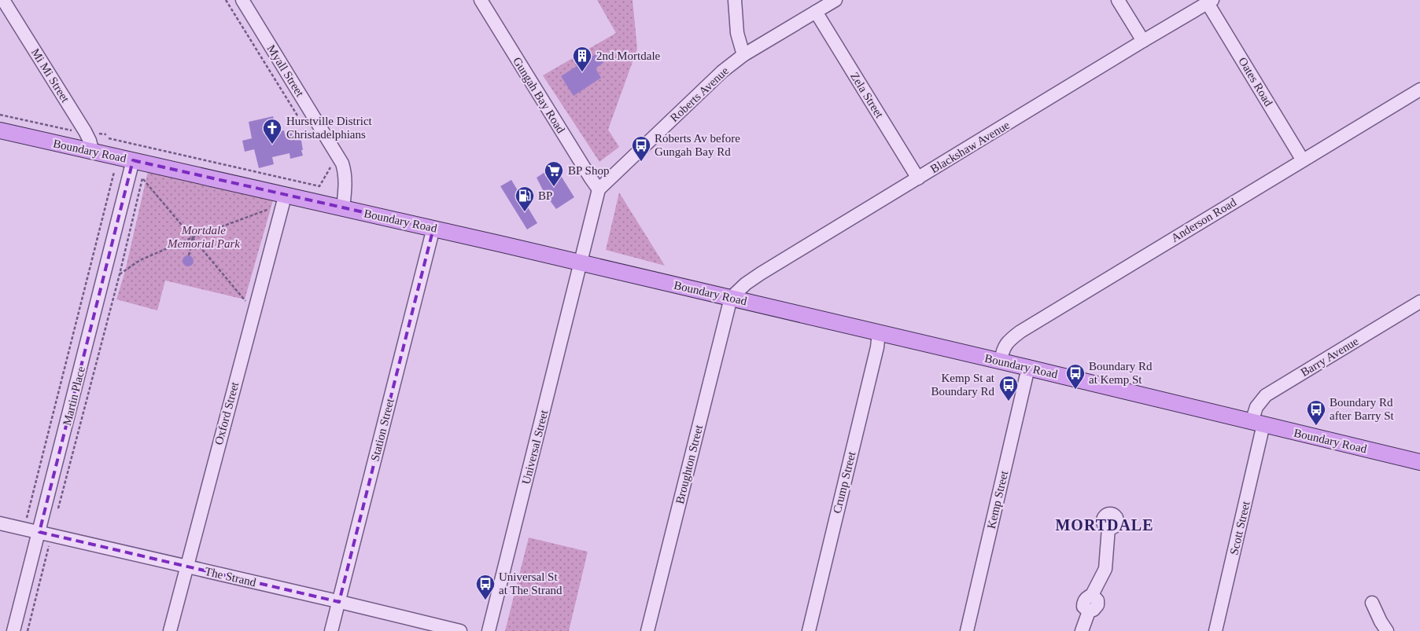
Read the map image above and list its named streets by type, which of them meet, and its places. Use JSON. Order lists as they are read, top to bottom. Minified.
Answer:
{"streets":{"main road":["Boundary Road"],"street":["Myall Street","Mi Mi Street","Oates Road","Roberts Avenue","Gungah Bay Road","Zela Street","Blackshaw Avenue","Anderson Road","Barry Avenue","Martin Place","Oxford Street","Station Street","Universal Street","Broughton Street","Crump Street","Kemp Street","Scott Street","The Strand"]},"crossings":[["Myall Street","Boundary Road"],["Mi Mi Street","Boundary Road"],["Oates Road","Blackshaw Avenue"],["Oates Road","Anderson Road"],["Roberts Avenue","Gungah Bay Road"],["Roberts Avenue","Zela Street"],["Zela Street","Blackshaw Avenue"],["Blackshaw Avenue","Boundary Road"],["Blackshaw Avenue","Broughton Street"],["Boundary Road","Anderson Road"],["Boundary Road","Barry Avenue"],["Boundary Road","Martin Place"],["Boundary Road","Oxford Street"],["Boundary Road","Station Street"],["Boundary Road","Universal Street"],["Boundary Road","Broughton Street"],["Boundary Road","Crump Street"],["Boundary Road","Kemp Street"],["Boundary Road","Scott Street"],["Barry Avenue","Scott Street"],["Martin Place","The Strand"],["Oxford Street","The Strand"],["Station Street","The Strand"]],"districts":["MORTDALE"],"parks":["Mortdale Memorial Park"],"places":{"building":["2nd Mortdale"],"church":["Hurstville District Christadelphians"],"bus stop":["Roberts Av before Gungah Bay Rd","Boundary Rd at Kemp St","Kemp St at Boundary Rd","Boundary Rd after Barry St","Universal St at The Strand"],"supermarket":["BP Shop"],"fuel station":["BP"]}}
